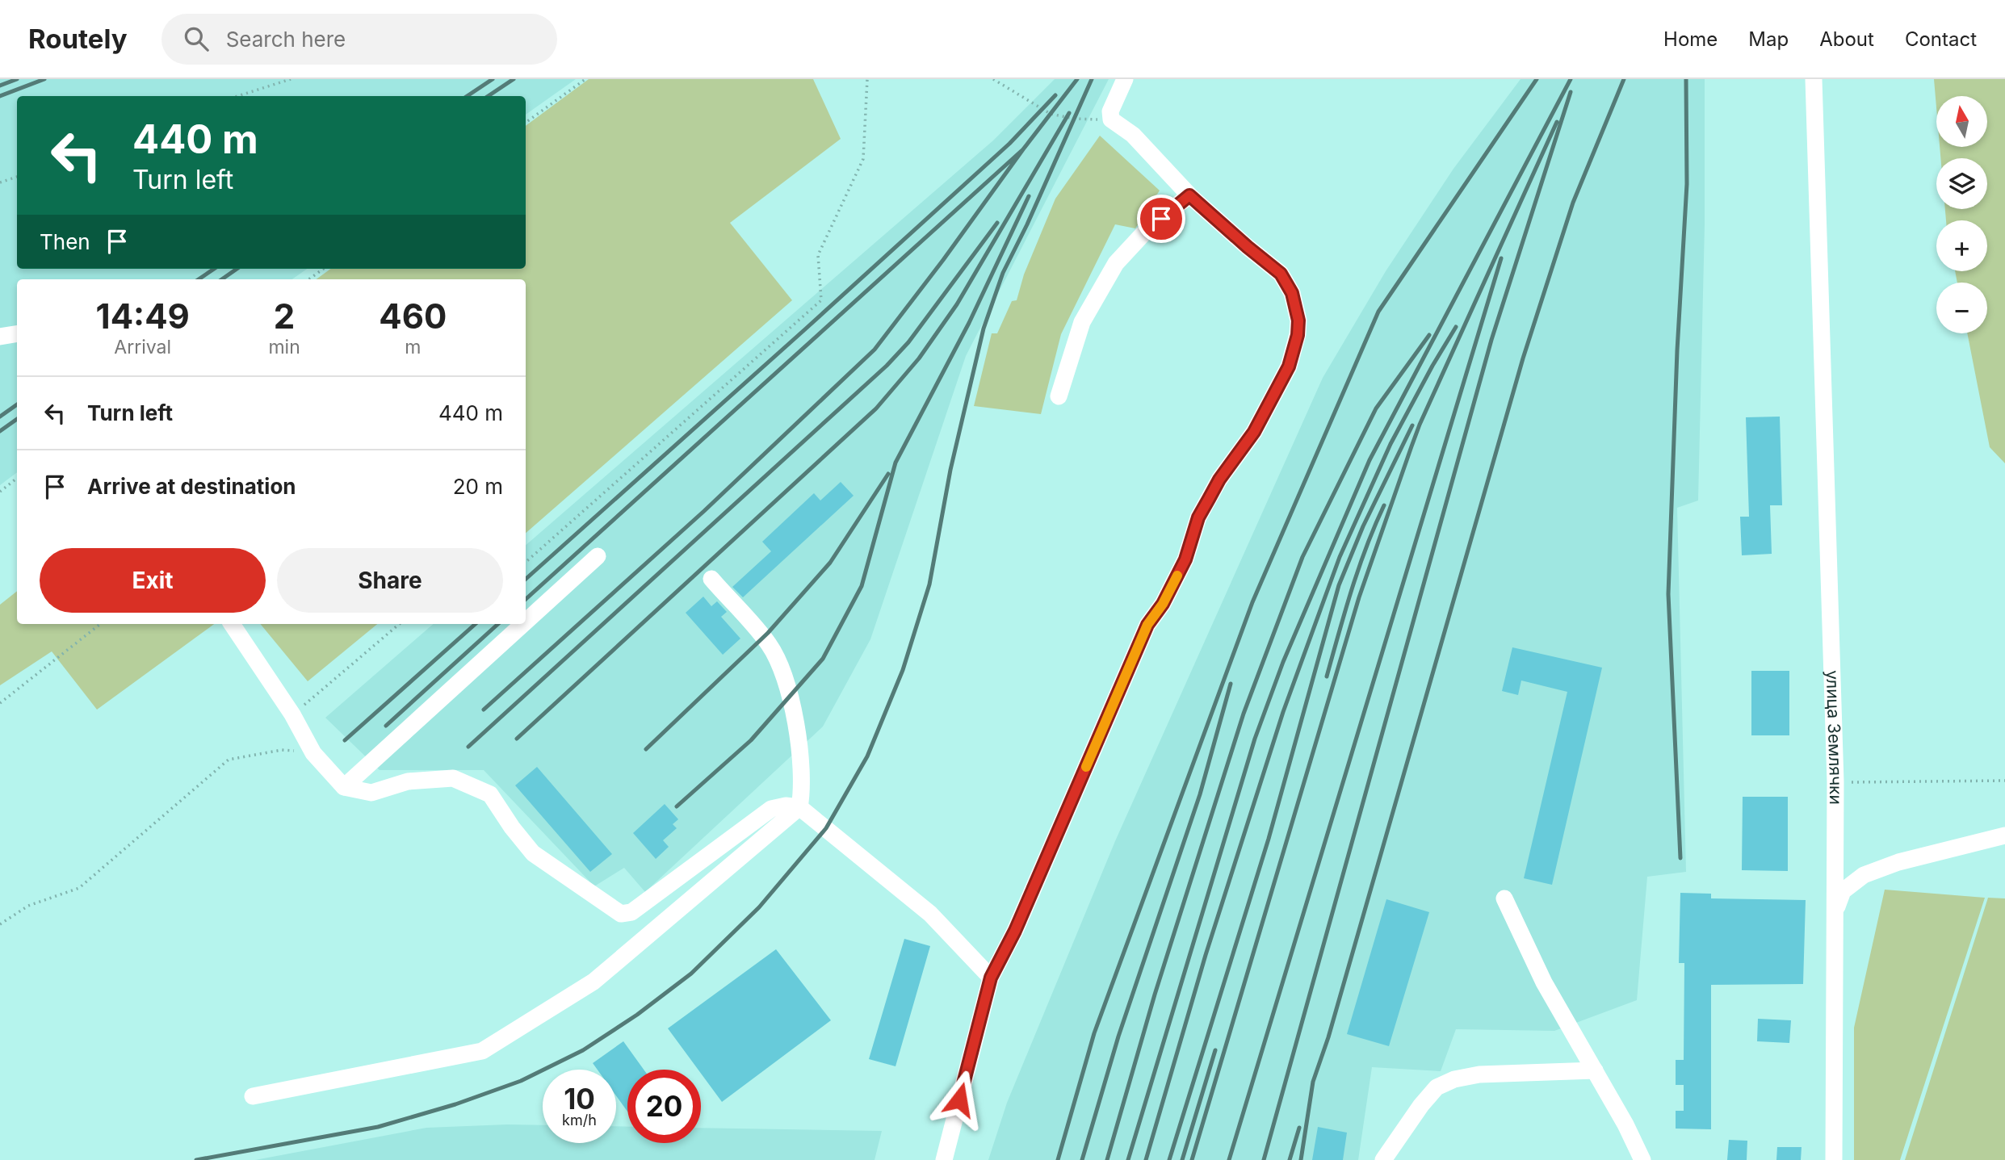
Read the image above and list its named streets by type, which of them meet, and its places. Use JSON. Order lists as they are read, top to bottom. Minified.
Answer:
{"streets":{"street":["улица Землячки"]},"north":"top","page":{"header":"Routely","search":"Search here","nav":["Home","Map","About","Contact"],"map_buttons":["+","−"],"turn":["440 m","Turn left"],"then":"Then","eta":["14:49","Arrival","2","min","460","m"],"list":[{"name":"Turn left","value":"440 m"},{"name":"Arrive at destination","value":"20 m"}],"buttons":["Exit","Share"],"speed":"10 km/h","limit":"20"}}
